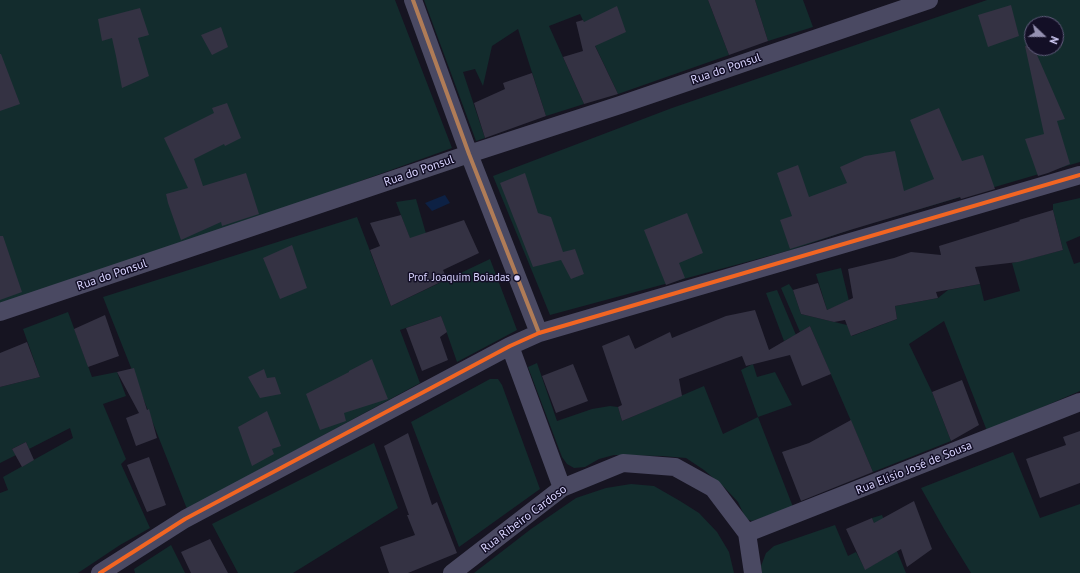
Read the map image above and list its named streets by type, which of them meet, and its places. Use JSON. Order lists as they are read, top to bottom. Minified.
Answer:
{"streets":{"street":["Rua do Ponsul","Rua Elísio José de Sousa","Rua Ribeiro Cardoso"]},"crossings":[["Rua Elísio José de Sousa","Rua Ribeiro Cardoso"]],"places":["Prof. Joaquim Boiadas"],"north":"right"}
